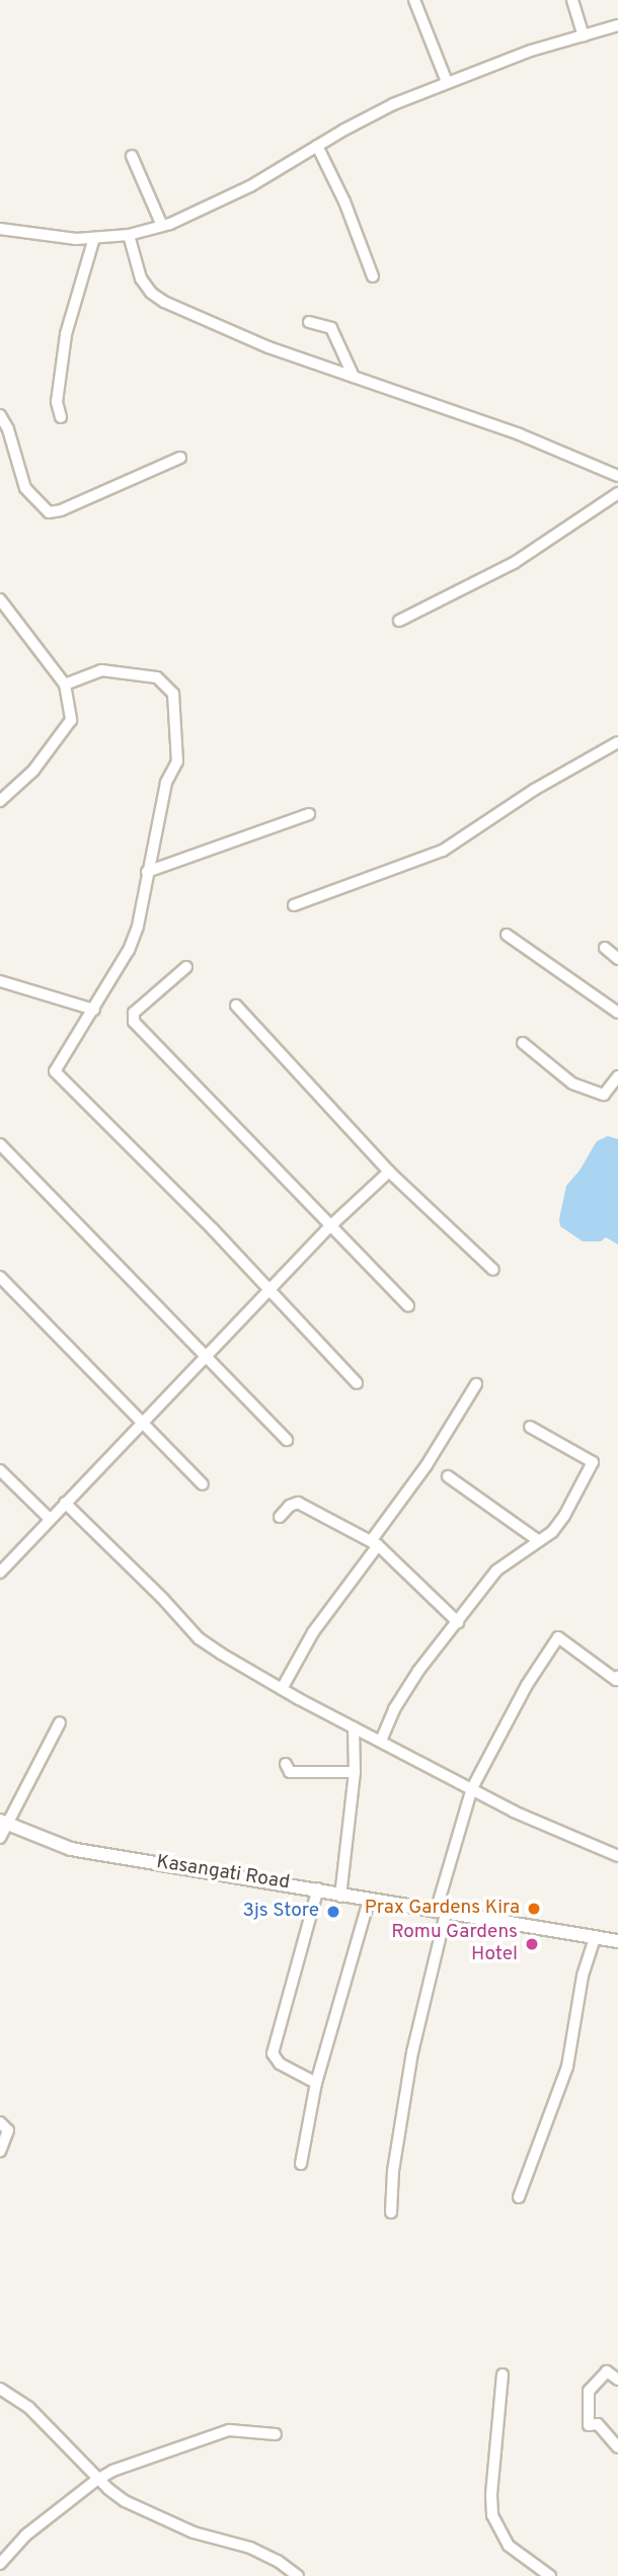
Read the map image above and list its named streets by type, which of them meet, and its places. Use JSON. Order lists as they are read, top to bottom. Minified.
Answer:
{"streets":{"street":["Kasangati Road"]},"places":["Prax Gardens Kira","3js Store","Romu Gardens Hotel"]}
